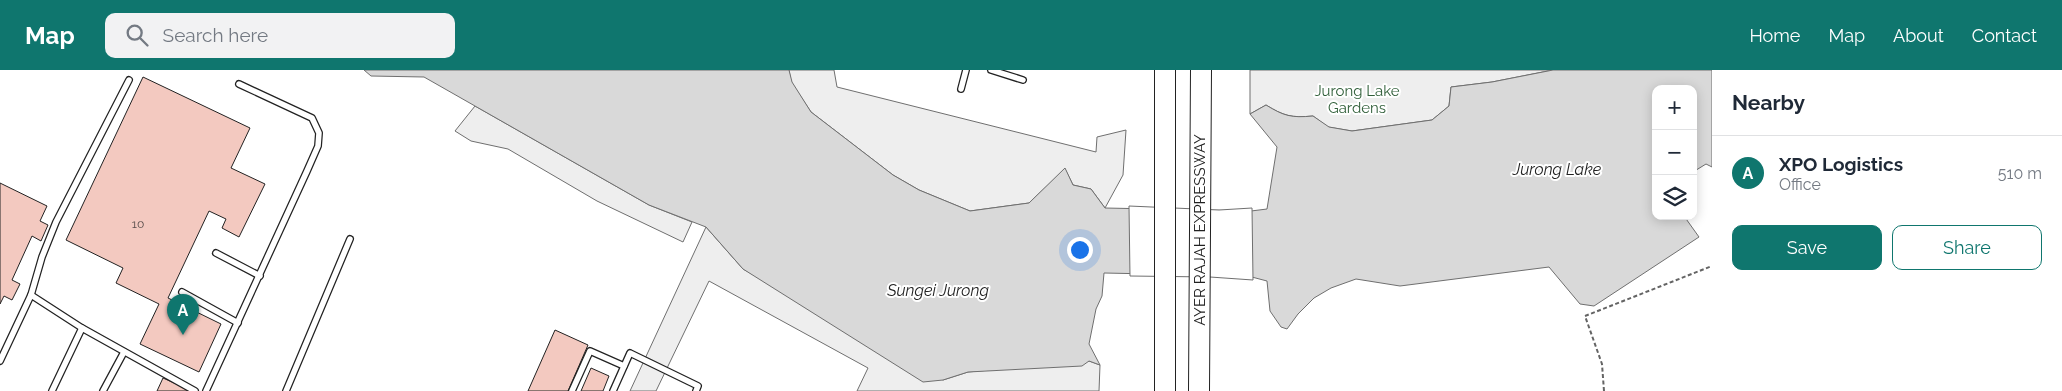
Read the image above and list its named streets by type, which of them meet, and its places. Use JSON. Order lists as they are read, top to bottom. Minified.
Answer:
{"streets":{"highway":["AYER RAJAH EXPRESSWAY"]},"water":["Jurong Lake","Sungei Jurong"],"parks":["Jurong Lake Gardens"],"house_numbers":["10"],"page":{"header":"Map","search":"Search here","nav":["Home","Map","About","Contact"],"heading":"Nearby","map_buttons":["+","−"],"list":[{"mark":"A","name":"XPO Logistics","note":"Office","value":"510 m"}],"buttons":["Save","Share"],"pins":"A"}}
